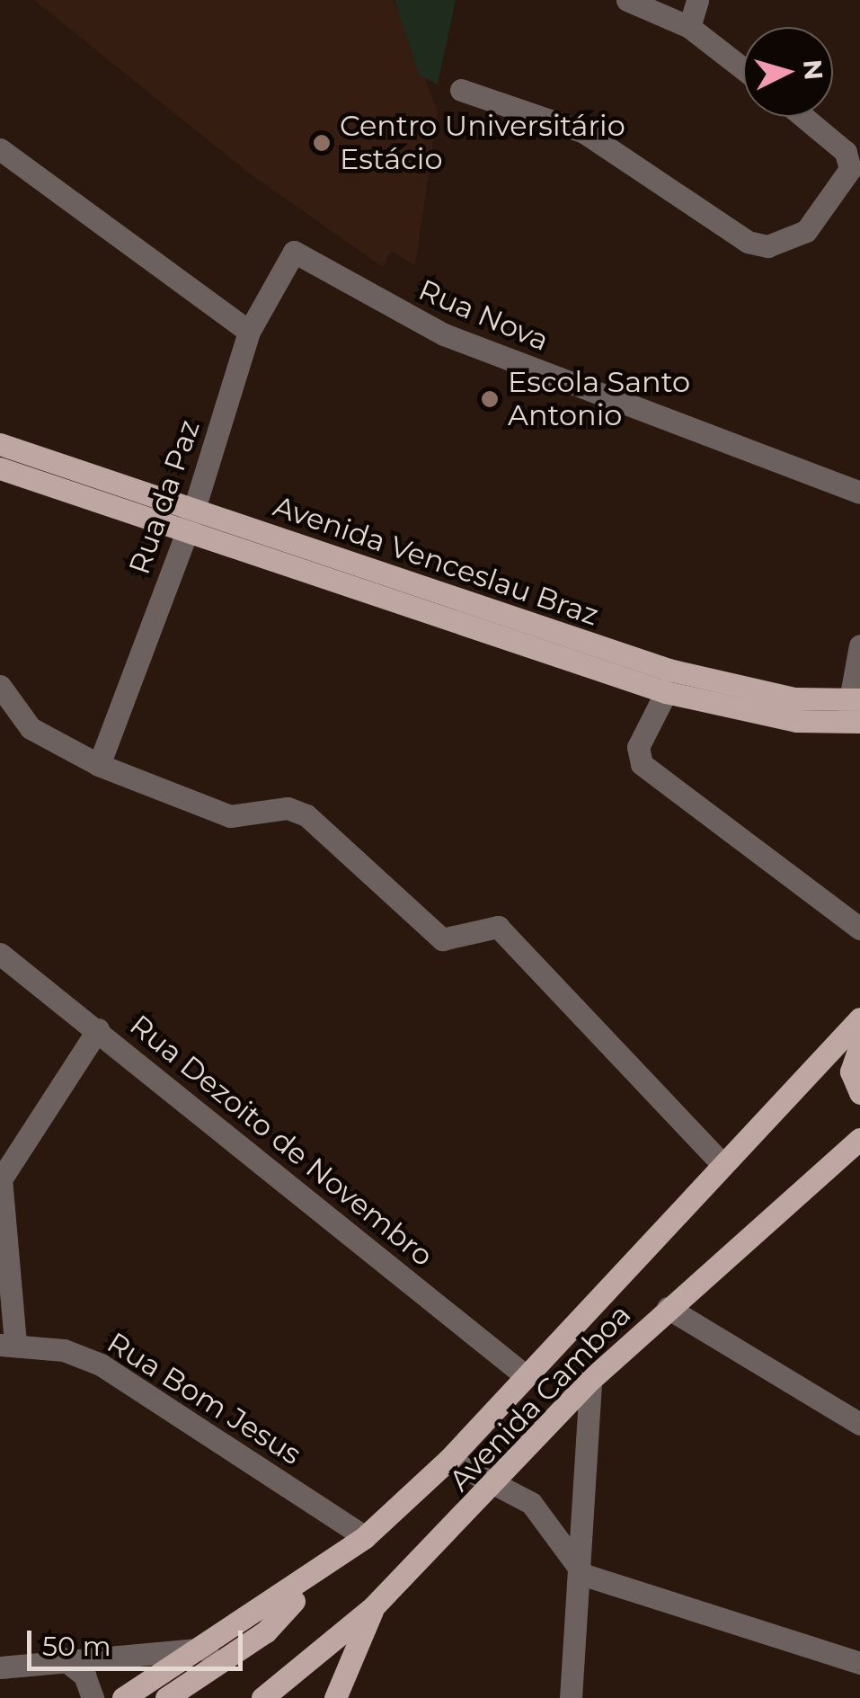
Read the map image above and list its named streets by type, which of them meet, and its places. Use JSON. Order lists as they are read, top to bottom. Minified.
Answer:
{"streets":{"main road":["Avenida Venceslau Braz","Avenida Camboa"],"street":["Rua Nova","Rua da Paz","Rua Dezoito de Novembro","Rua Bom Jesus"]},"crossings":[["Rua Nova","Rua da Paz"],["Rua da Paz","Avenida Venceslau Braz"],["Rua Dezoito de Novembro","Avenida Camboa"],["Avenida Camboa","Rua Bom Jesus"]],"places":["Centro Universitário Estácio","Escola Santo Antonio"],"scale_bar":"50 m","north":"right"}
